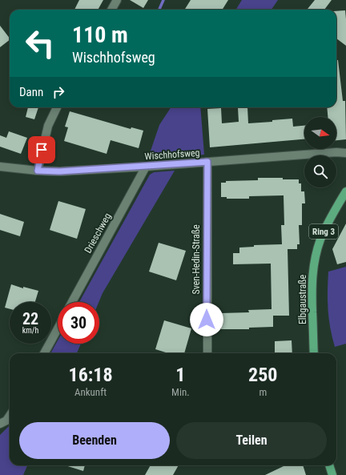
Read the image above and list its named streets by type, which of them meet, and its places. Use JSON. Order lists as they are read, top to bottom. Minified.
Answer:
{"streets":{"main road":["Ring 3","Elbgaustraße"],"street":["Wischhofsweg","Drieschweg","Sven-Hedin-Straße"]},"crossings":[["Wischhofsweg","Drieschweg"],["Wischhofsweg","Sven-Hedin-Straße"]],"north":"right","page":{"turn":["110 m","Wischhofsweg"],"then":"Dann","speed":"22 km/h","limit":"30","eta":["16:18","Ankunft","1","Min.","250","m"],"buttons":["Beenden","Teilen"]}}
